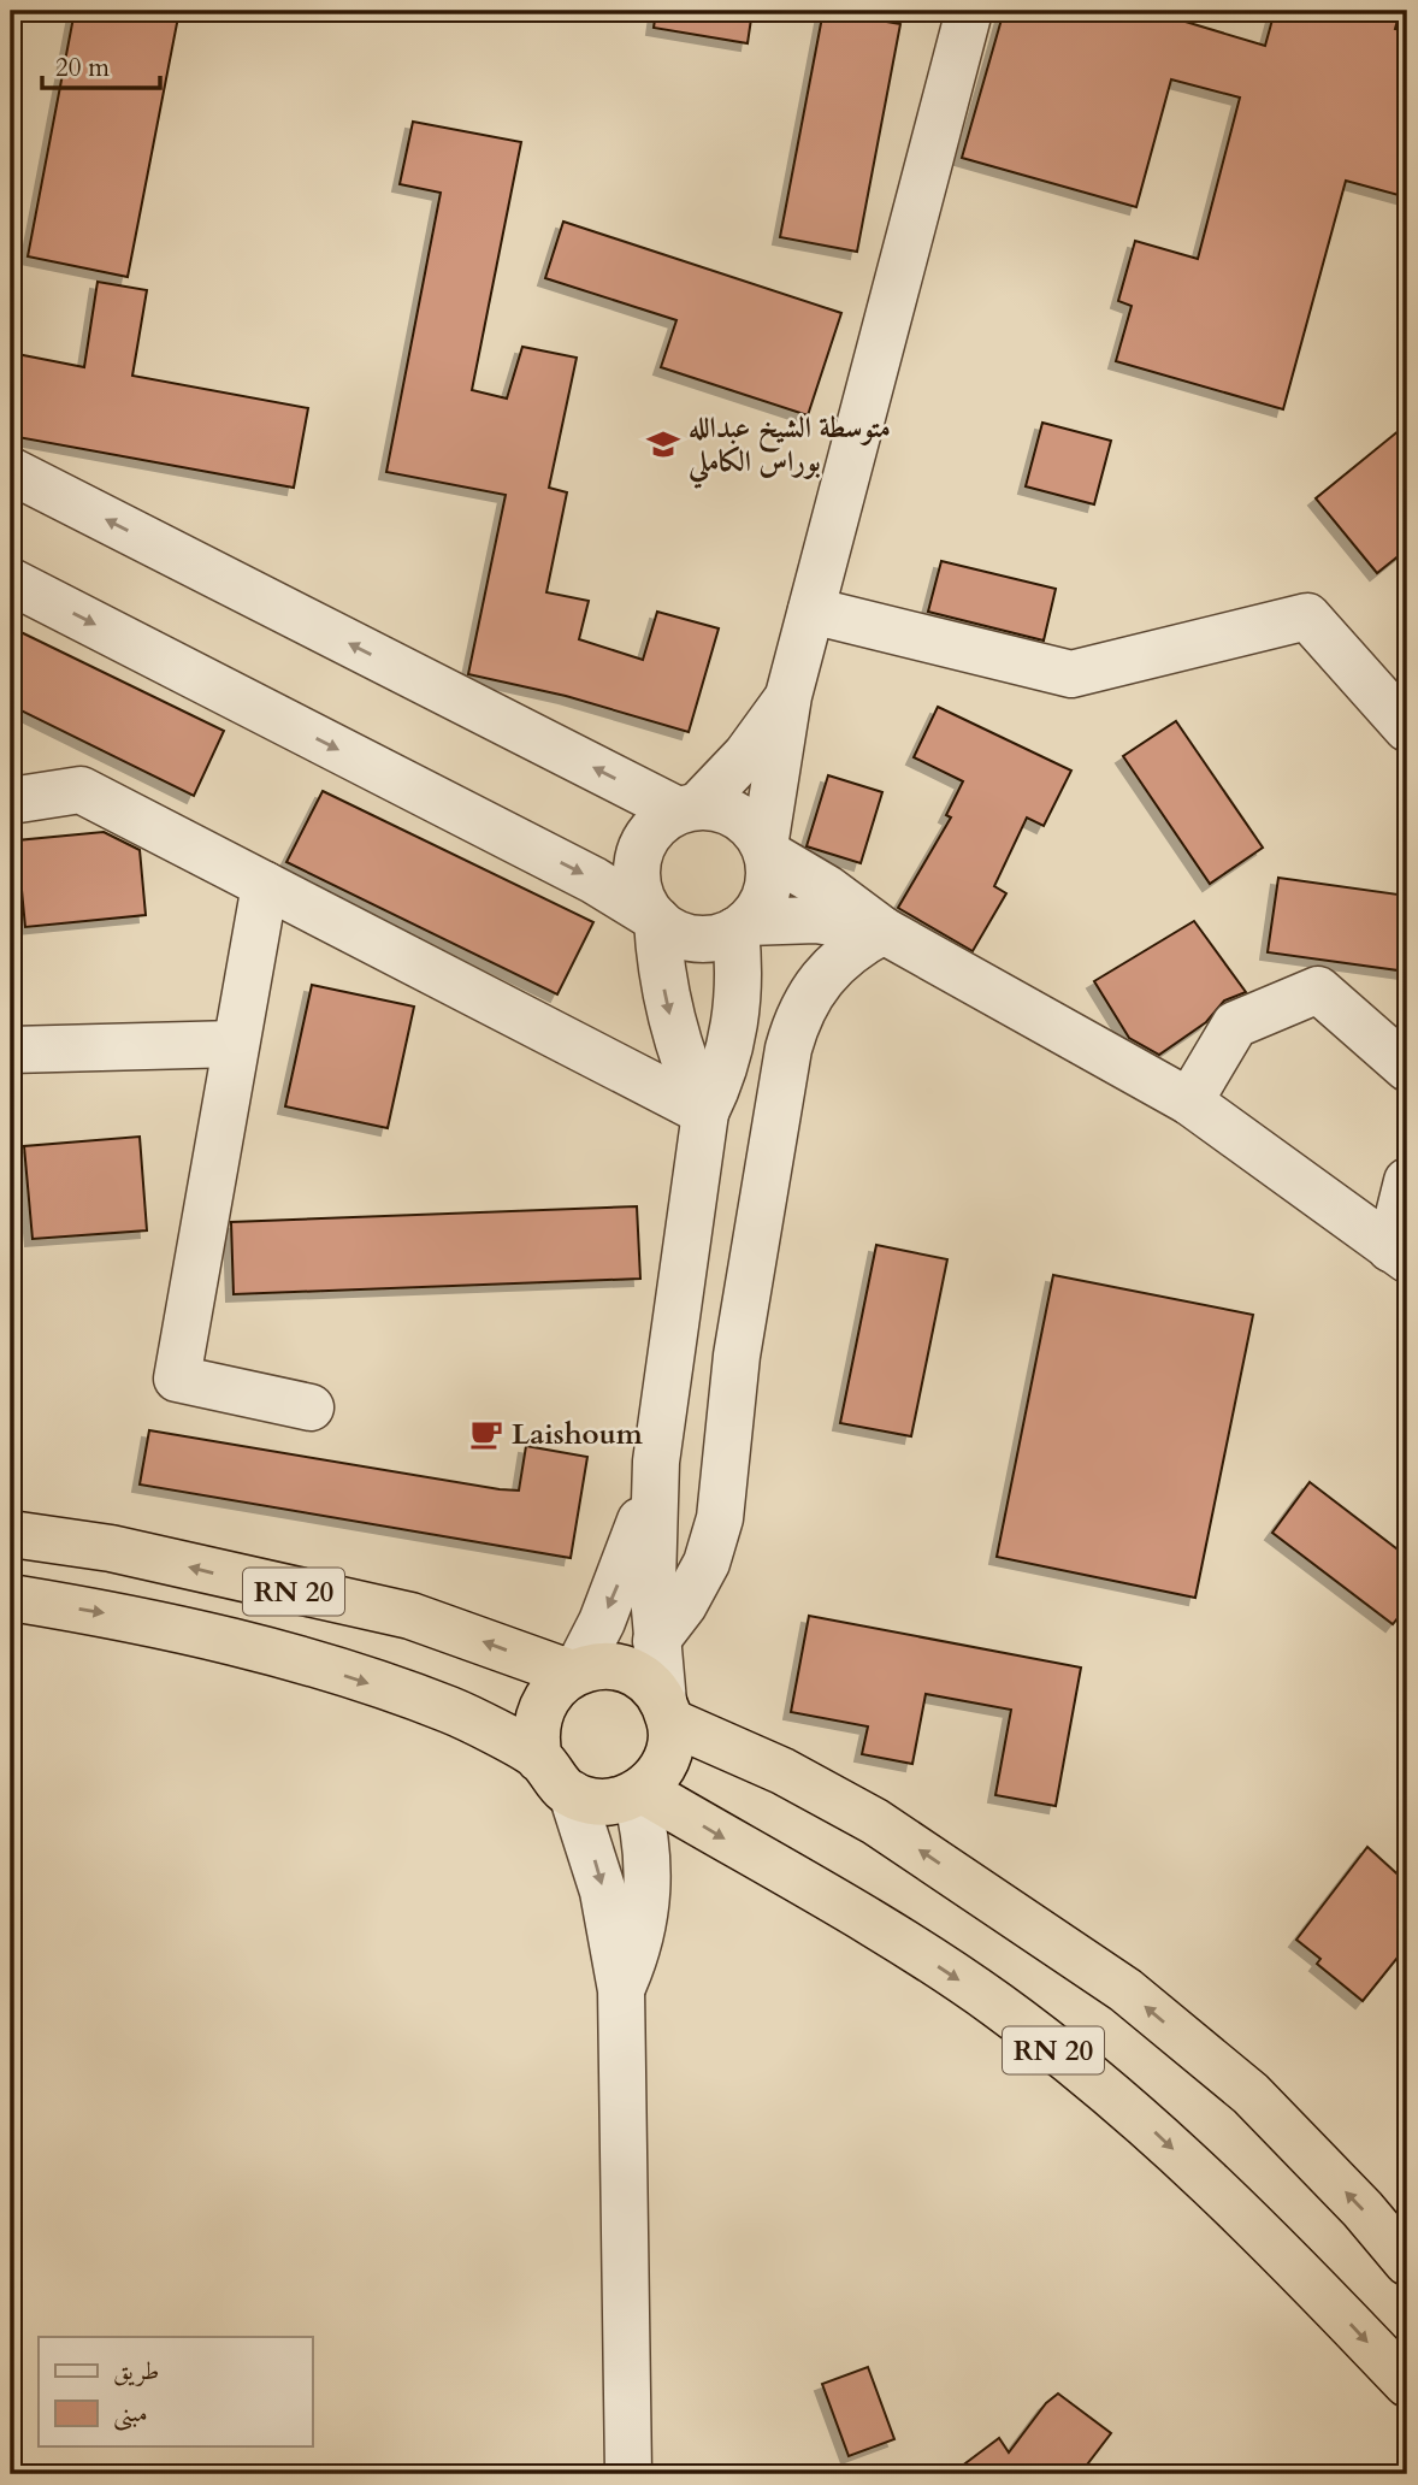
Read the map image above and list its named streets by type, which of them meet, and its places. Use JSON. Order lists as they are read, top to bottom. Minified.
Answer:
{"streets":{"highway":["RN 20"]},"places":{"school or university":["متوسطة الشيخ عبدالله بوراس الكاملي"],"cafe":["Laishoum"]},"legend":["طريق","مبنى"],"scale_bar":"20 m"}
